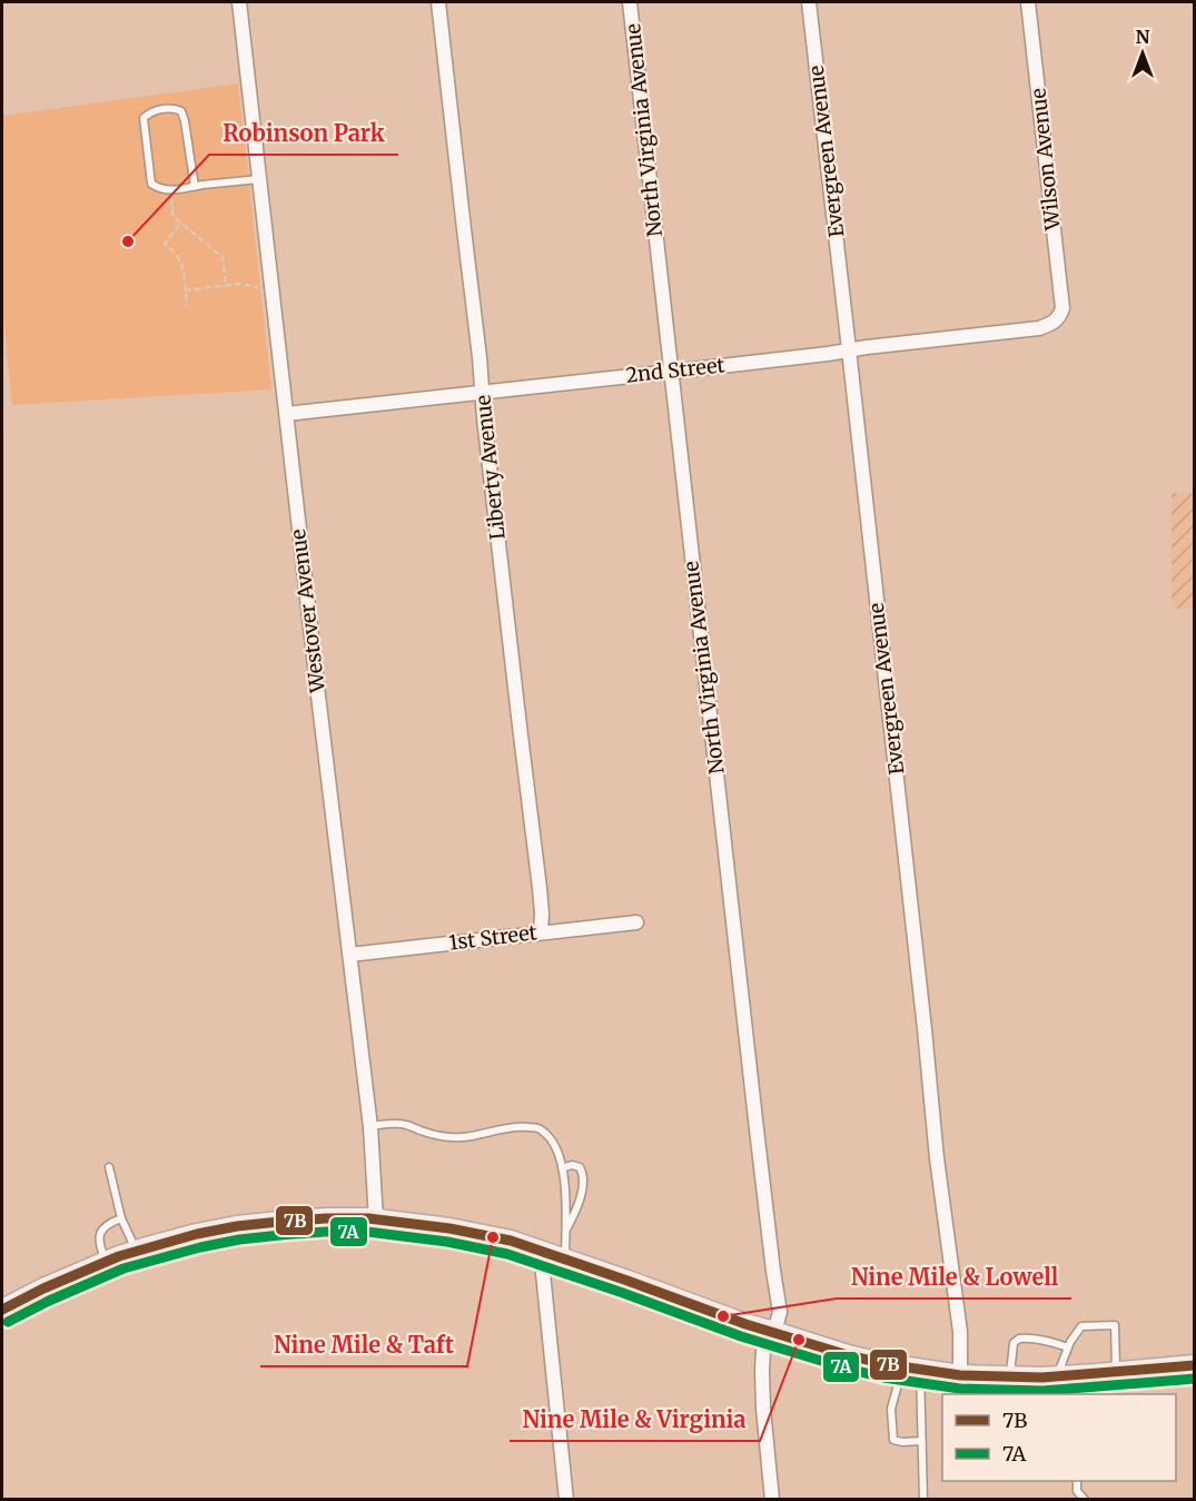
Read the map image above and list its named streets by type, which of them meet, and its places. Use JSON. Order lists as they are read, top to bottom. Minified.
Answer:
{"streets":{"street":["North Virginia Avenue","Evergreen Avenue","Wilson Avenue","2nd Street","Liberty Avenue","Westover Avenue","1st Street"]},"crossings":[["North Virginia Avenue","2nd Street"],["Evergreen Avenue","2nd Street"],["Wilson Avenue","2nd Street"],["2nd Street","Liberty Avenue"],["2nd Street","Westover Avenue"],["Liberty Avenue","1st Street"],["Westover Avenue","1st Street"]],"places":["Robinson Park","Nine Mile & Taft","Nine Mile & Lowell","Nine Mile & Virginia"],"lines":["transit line 7B","transit line 7A"],"legend":["7B","7A"],"north":"top"}
